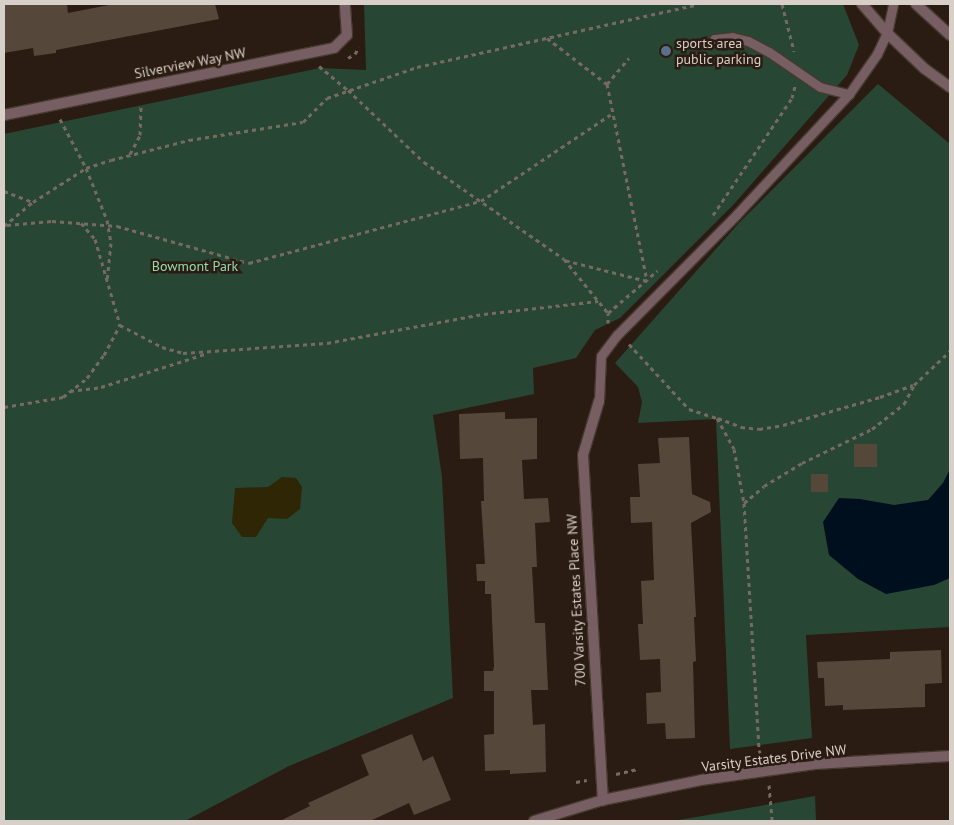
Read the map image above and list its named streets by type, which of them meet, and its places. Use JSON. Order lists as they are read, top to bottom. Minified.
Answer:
{"streets":{"street":["Silverview Way NW","700 Varsity Estates Place NW","Varsity Estates Drive NW"]},"crossings":[["700 Varsity Estates Place NW","Varsity Estates Drive NW"]],"parks":["Bowmont Park"],"places":["sports area public parking"]}
